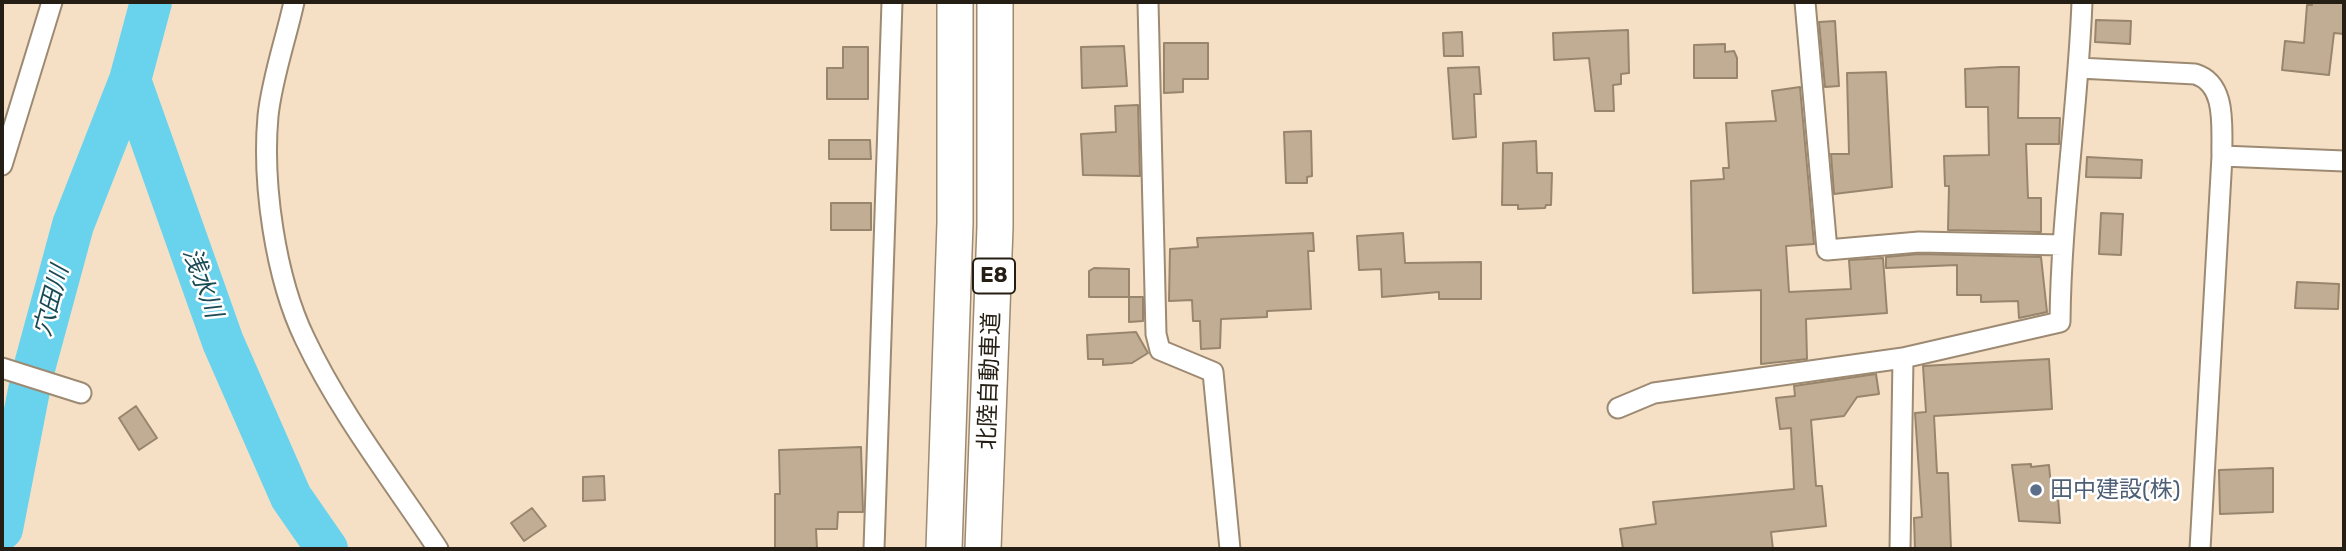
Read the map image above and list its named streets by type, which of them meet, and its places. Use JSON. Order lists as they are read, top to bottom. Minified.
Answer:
{"streets":{"highway":["E8","北陸自動車道"]},"water":["浅水川","穴田川"],"places":["田中建設(株)"]}
